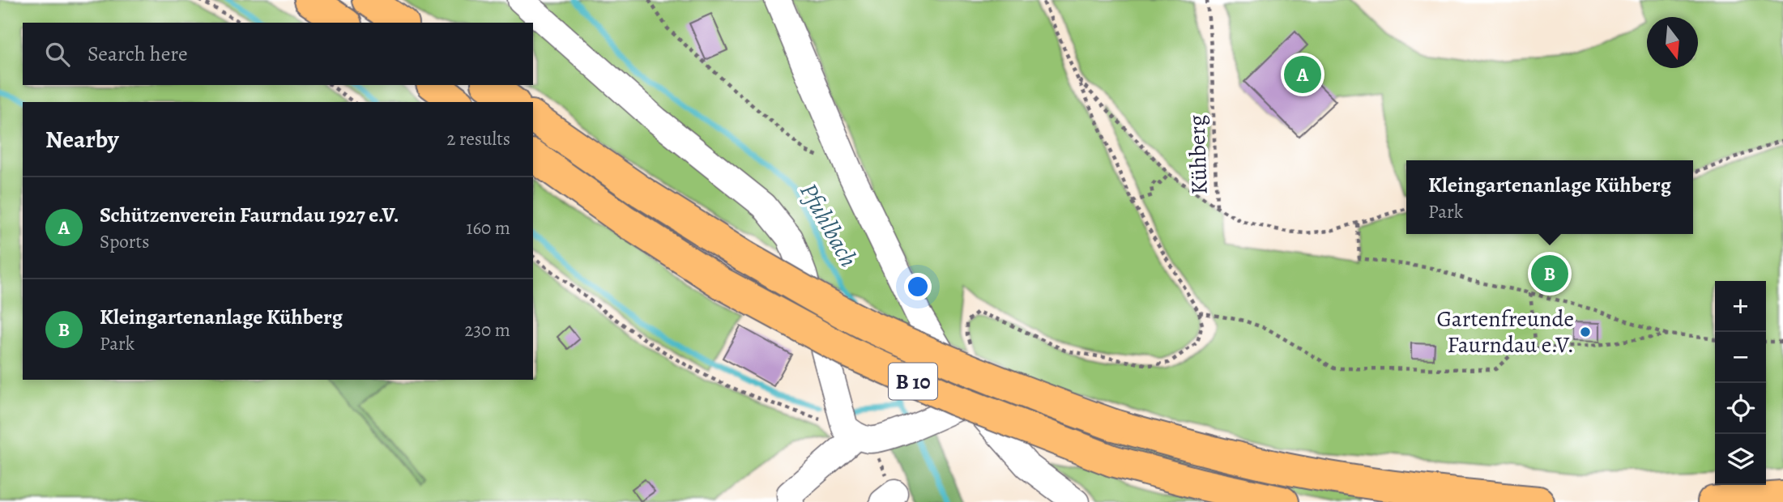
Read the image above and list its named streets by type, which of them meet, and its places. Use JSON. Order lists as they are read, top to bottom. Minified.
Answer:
{"streets":{"highway":["B 10"],"path":["Kühberg"]},"water":["Pfuhlbach"],"places":["Gartenfreunde Faurndau e.V."],"north":"bottom","page":{"search":"Search here","pins":["A","B"],"heading":["Nearby","2 results"],"popup":["Kleingartenanlage Kühberg","Park"],"list":[{"mark":"A","name":"Schützenverein Faurndau 1927 e.V.","note":"Sports","value":"160 m"},{"mark":"B","name":"Kleingartenanlage Kühberg","note":"Park","value":"230 m"}],"map_buttons":["+","−"]}}
